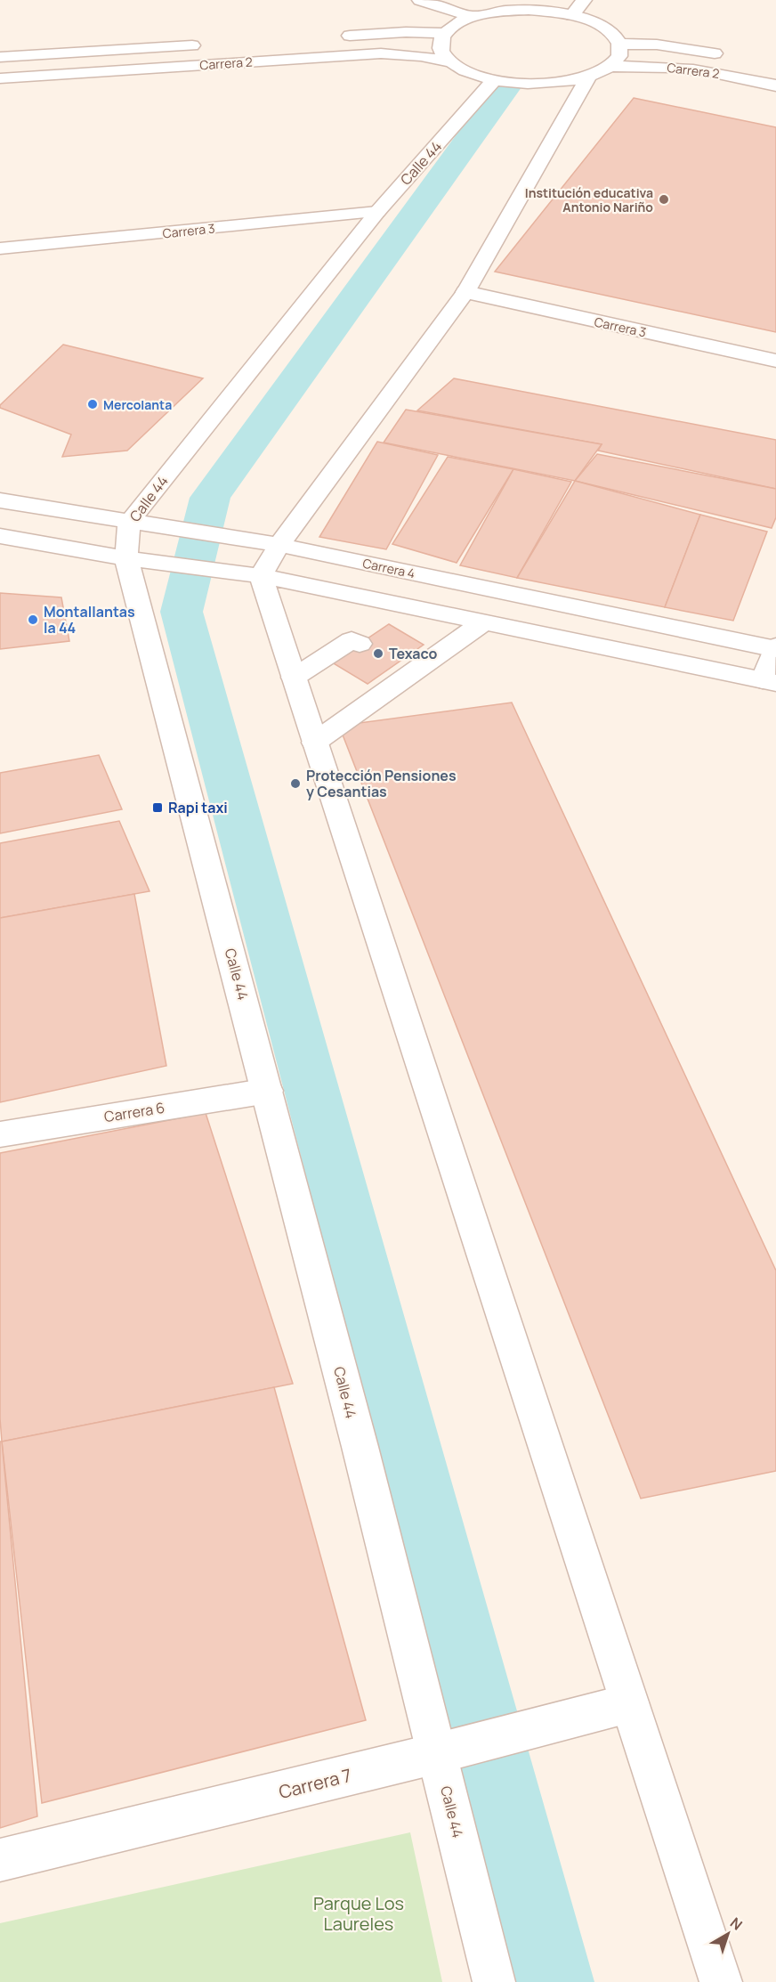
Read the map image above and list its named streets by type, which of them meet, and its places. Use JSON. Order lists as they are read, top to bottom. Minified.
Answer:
{"streets":{"street":["Carrera 2","Calle 44","Carrera 3","Carrera 4","Carrera 6","Carrera 7"]},"crossings":[["Carrera 2","Calle 44"],["Calle 44","Carrera 3"],["Calle 44","Carrera 4"],["Calle 44","Carrera 6"],["Calle 44","Carrera 7"]],"parks":["Parque Los Laureles"],"places":{"other":["Institución educativa Antonio Nariño","Mercolanta","Montallantas la 44","Texaco","Protección Pensiones y Cesantias"],"transit":["Rapi taxi"]},"north":"top right"}
